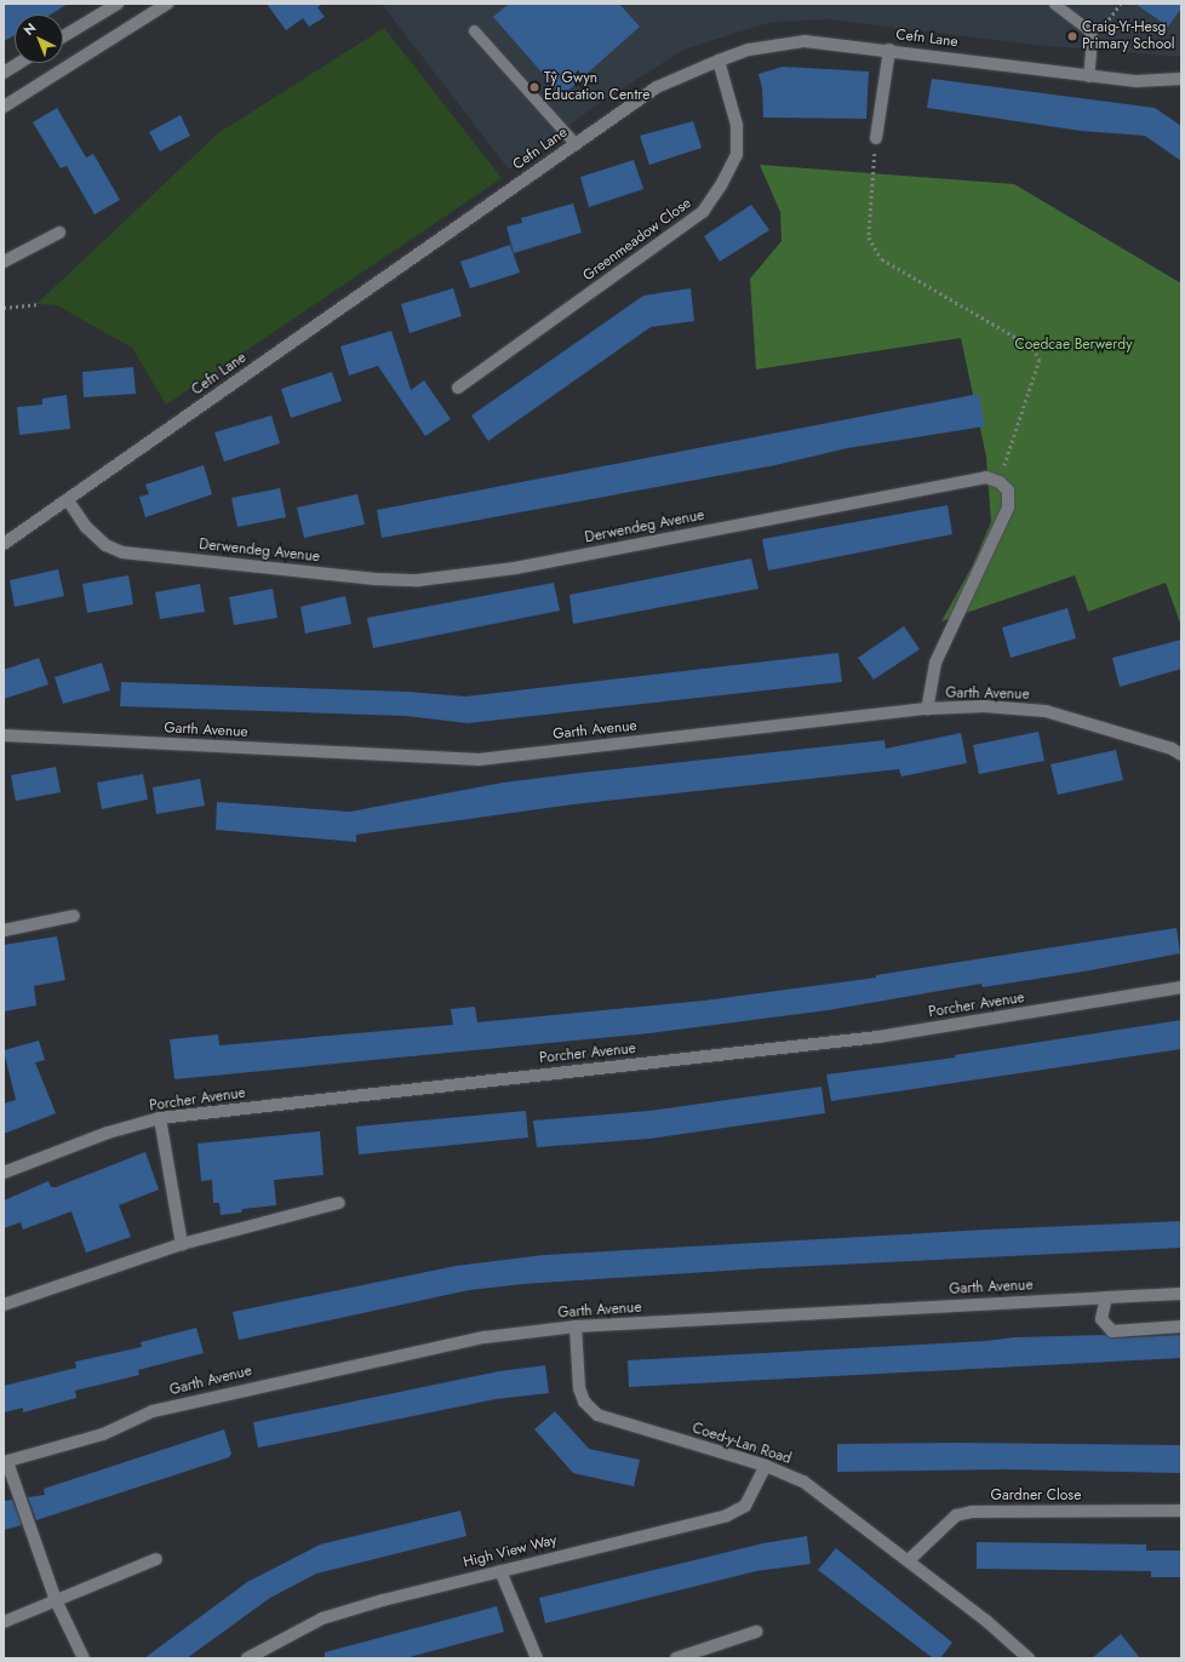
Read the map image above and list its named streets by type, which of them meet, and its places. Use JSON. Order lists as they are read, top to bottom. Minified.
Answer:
{"streets":{"street":["Cefn Lane","Greenmeadow Close","Derwendeg Avenue","Garth Avenue","Porcher Avenue","Coed-y-Lan Road","Gardner Close","High View Way"]},"crossings":[["Cefn Lane","Greenmeadow Close"],["Cefn Lane","Derwendeg Avenue"],["Garth Avenue","Coed-y-Lan Road"],["Coed-y-Lan Road","Gardner Close"],["Coed-y-Lan Road","High View Way"]],"parks":["Coedcae Berwerdy"],"places":["Craig-Yr-Hesg Primary School","Tŷ Gwyn Education Centre"],"north":"top left"}
